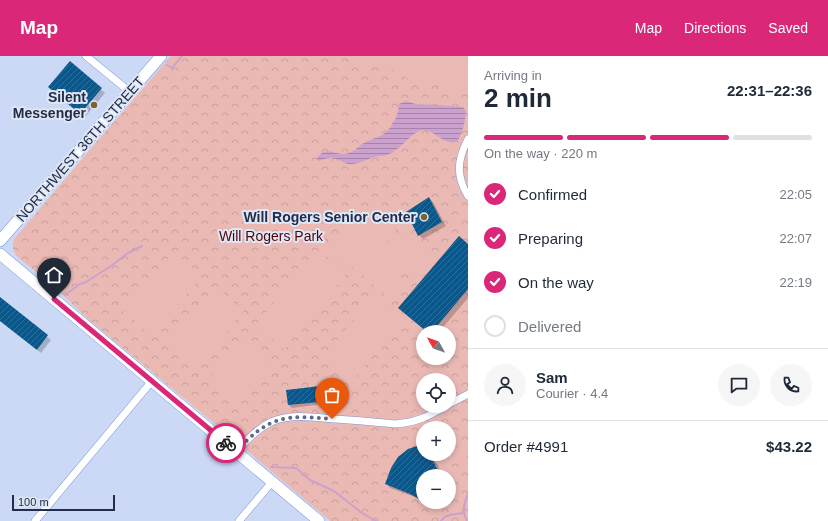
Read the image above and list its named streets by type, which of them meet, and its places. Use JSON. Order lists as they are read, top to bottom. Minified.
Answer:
{"streets":{"main road":["NORTHWEST 36TH STREET"]},"parks":["Will Rogers Park"],"places":["Silent Messenger","Will Rogers Senior Center"],"scale_bar":"100 m","north":"top left","page":{"header":"Map","nav":["Map","Directions","Saved"],"heading":["2 min","Arriving in","22:31–22:36"],"panel":["Sam","Courier · 4.4","Order #4991","$43.22"],"bar":"On the way · 220 m","list":[["Confirmed","22:05"],["Preparing","22:07"],["On the way","22:19"],"Delivered"],"map_buttons":["+","−"],"scale":"100 m"}}
